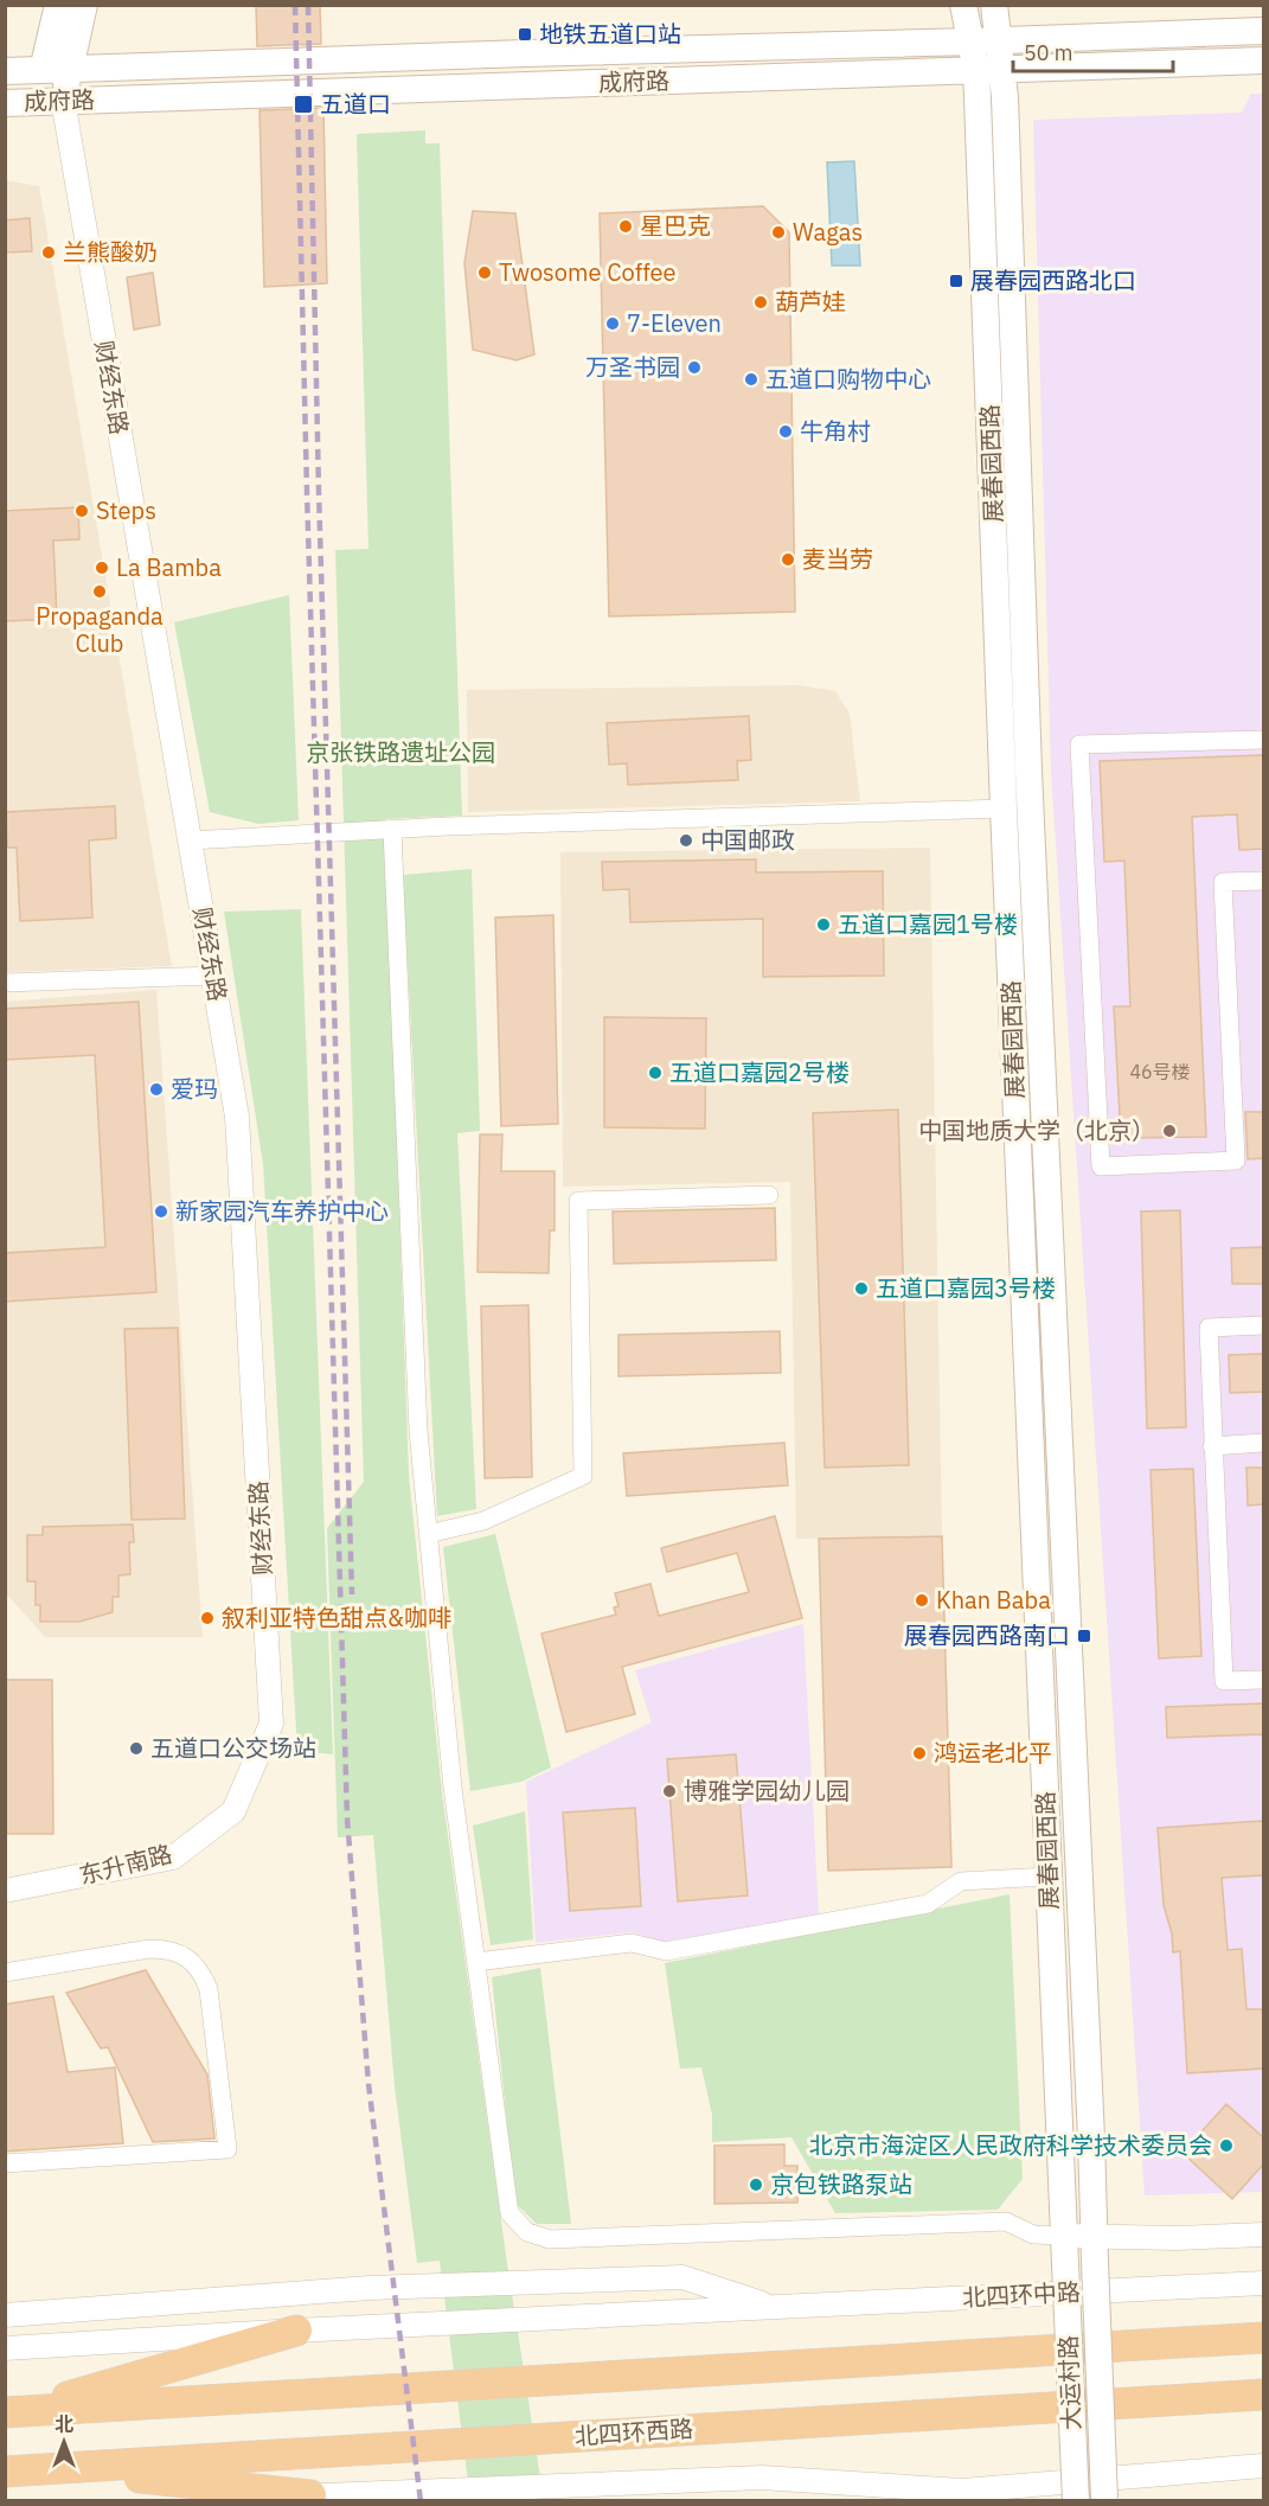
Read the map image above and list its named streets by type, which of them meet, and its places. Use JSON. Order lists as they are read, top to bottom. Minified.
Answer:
{"streets":{"highway":["北四环西路"],"main road":["成府路","展春园西路","大运村路"],"street":["财经东路","东升南路","北四环中路"]},"crossings":[["成府路","财经东路"],["成府路","展春园西路"],["财经东路","东升南路"],["展春园西路","大运村路"]],"parks":["京张铁路遗址公园"],"places":{"transit":["地铁五道口站","五道口","展春园西路北口","展春园西路南口"],"other":["星巴克","Wagas","兰熊酸奶","Twosome Coffee","葫芦娃","7-Eleven","万圣书园","五道口购物中心","牛角村","Steps","麦当劳","La Bamba","Propaganda Club","中国邮政","五道口嘉园1号楼","五道口嘉园2号楼","爱玛","中国地质大学（北京）","新家园汽车养护中心","五道口嘉园3号楼","Khan Baba","叙利亚特色甜点&咖啡","五道口公交场站","鸿运老北平","博雅学园幼儿园","北京市海淀区人民政府科学技术委员会","京包铁路泵站"]},"house_numbers":["46号楼"],"scale_bar":"50 m","north":"top"}
